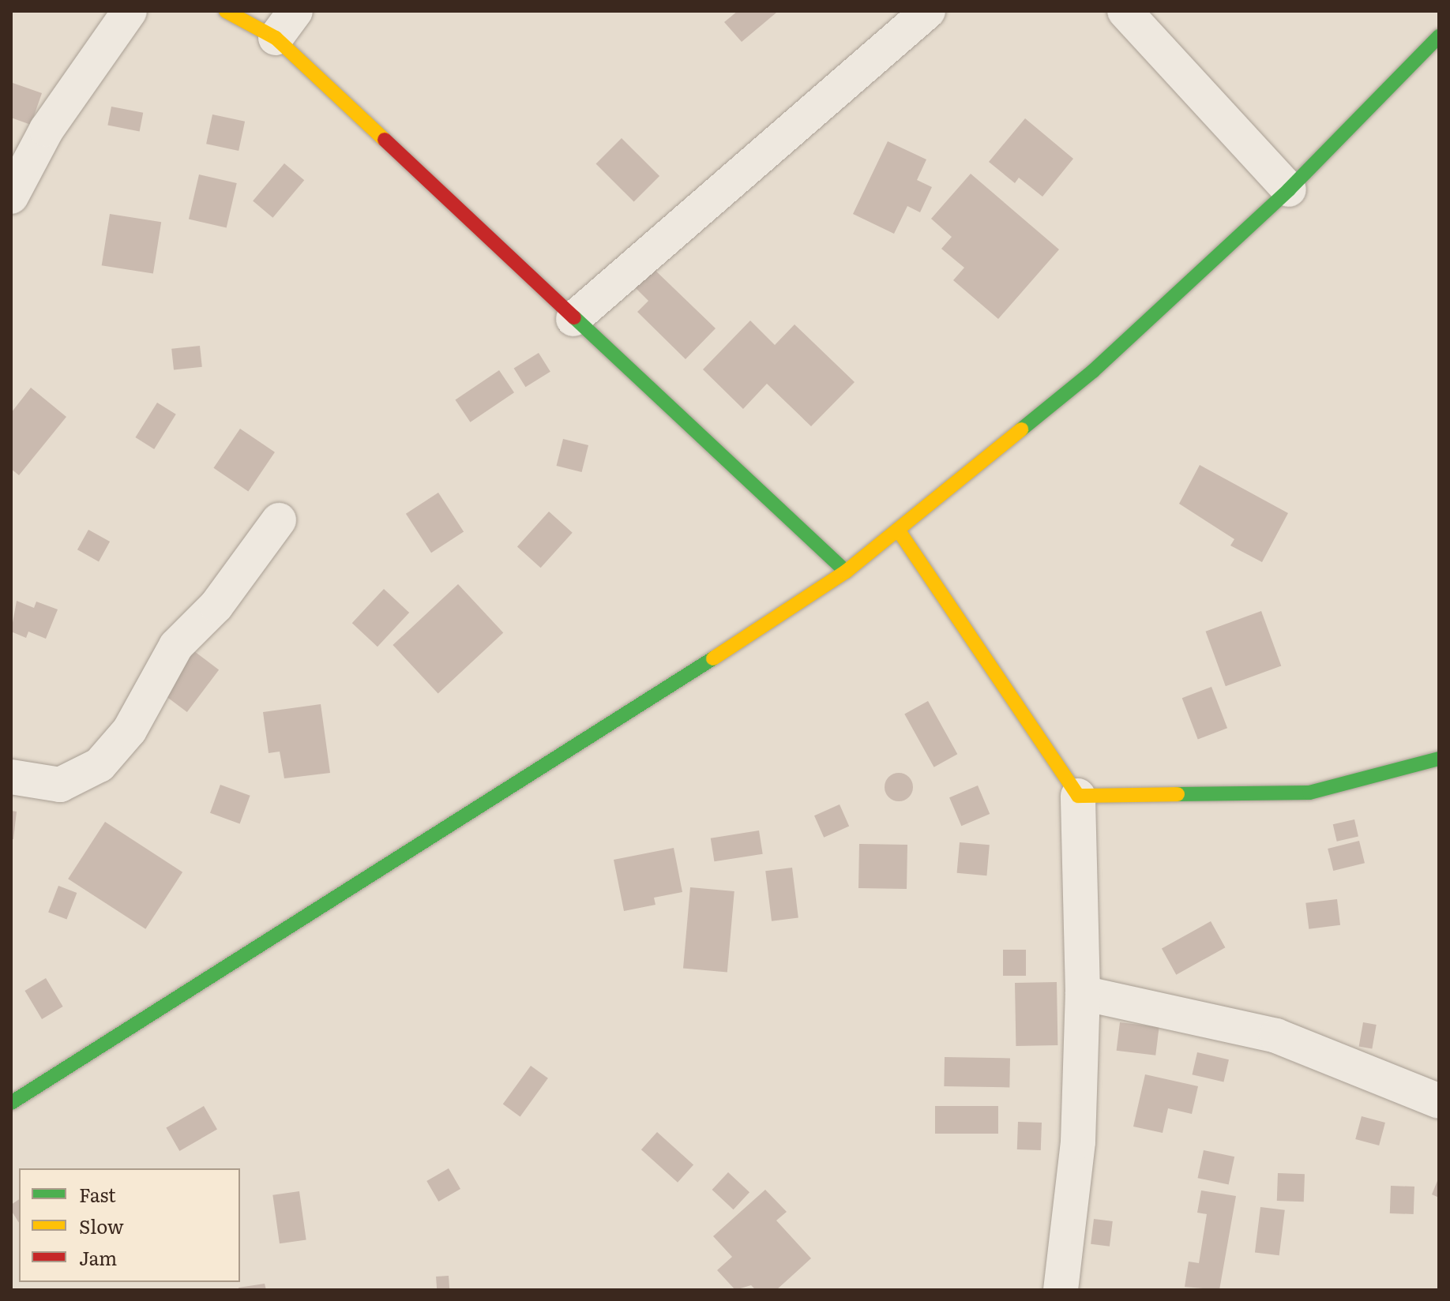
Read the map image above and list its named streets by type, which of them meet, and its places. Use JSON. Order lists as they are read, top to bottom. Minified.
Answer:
{"legend":["Fast","Slow","Jam"]}
